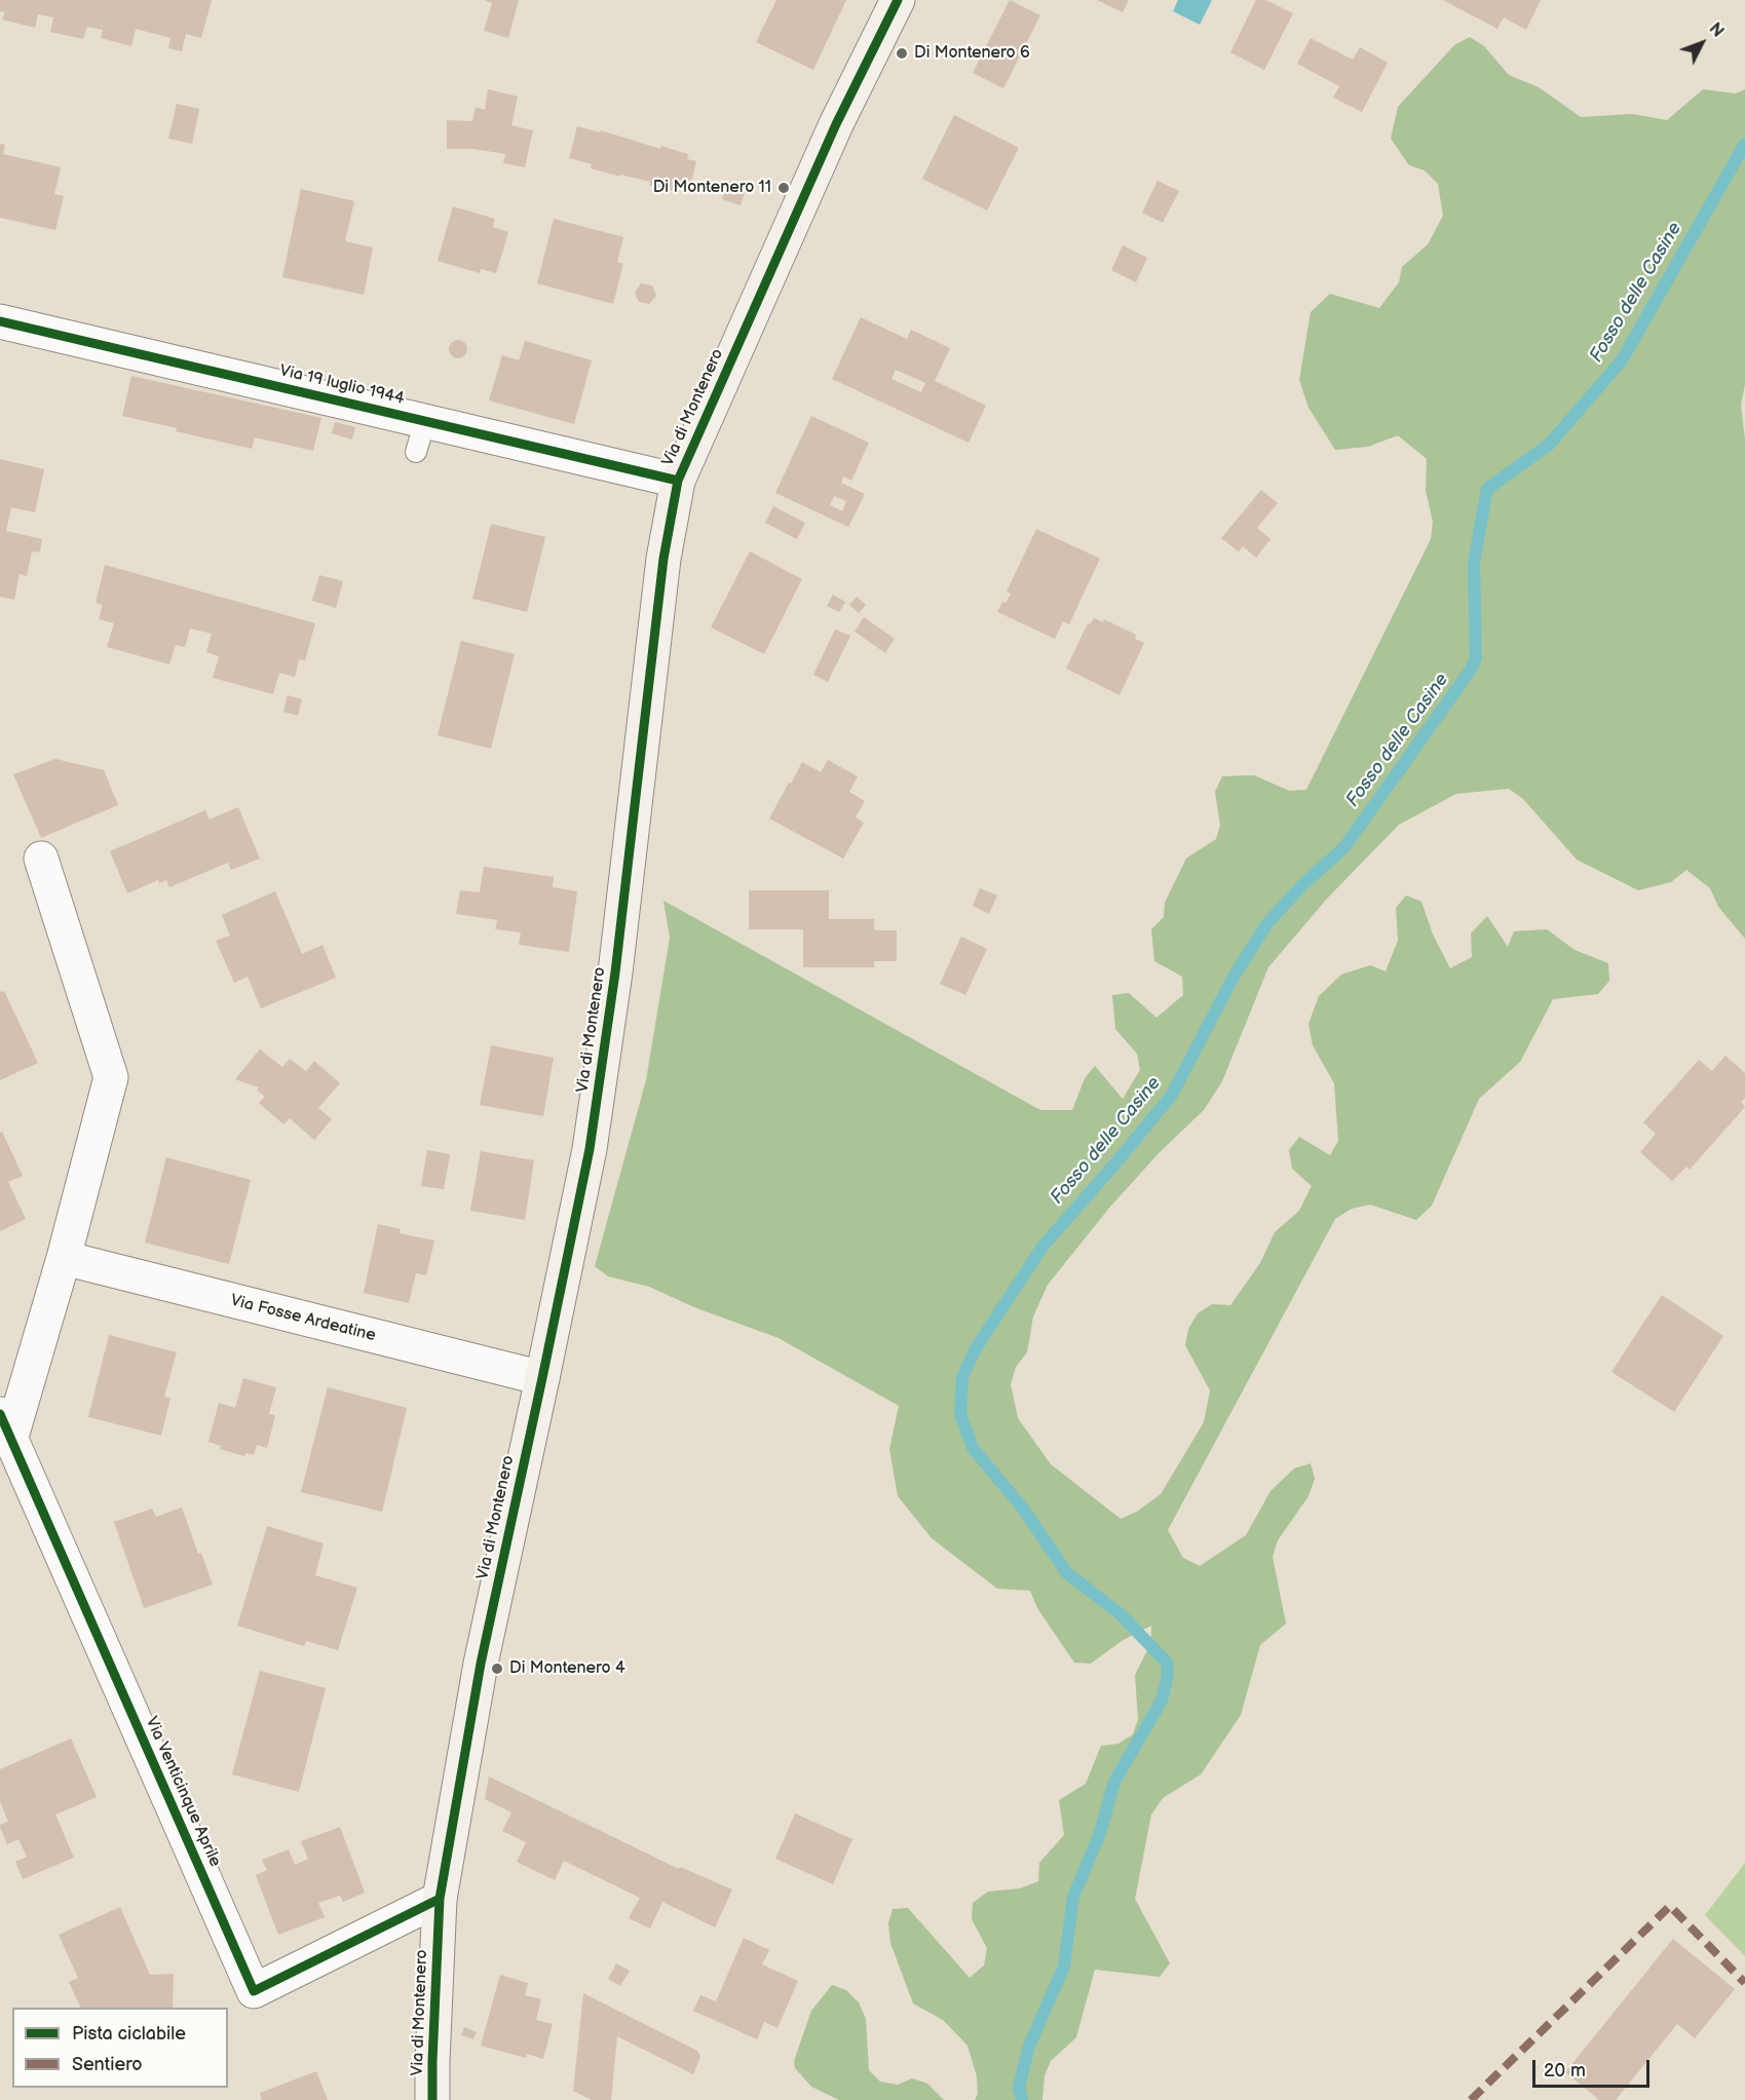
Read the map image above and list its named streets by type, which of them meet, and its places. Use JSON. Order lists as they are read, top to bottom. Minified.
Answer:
{"streets":{"street":["Via 19 luglio 1944","Via di Montenero","Via Fosse Ardeatine","Via Venticinque Aprile"]},"crossings":[["Via 19 luglio 1944","Via di Montenero"],["Via di Montenero","Via Fosse Ardeatine"],["Via di Montenero","Via Venticinque Aprile"]],"water":["Fosso delle Casine"],"places":["Di Montenero 6","Di Montenero 11","Di Montenero 4"],"legend":["Pista ciclabile","Sentiero"],"scale_bar":"20 m","north":"top right"}
